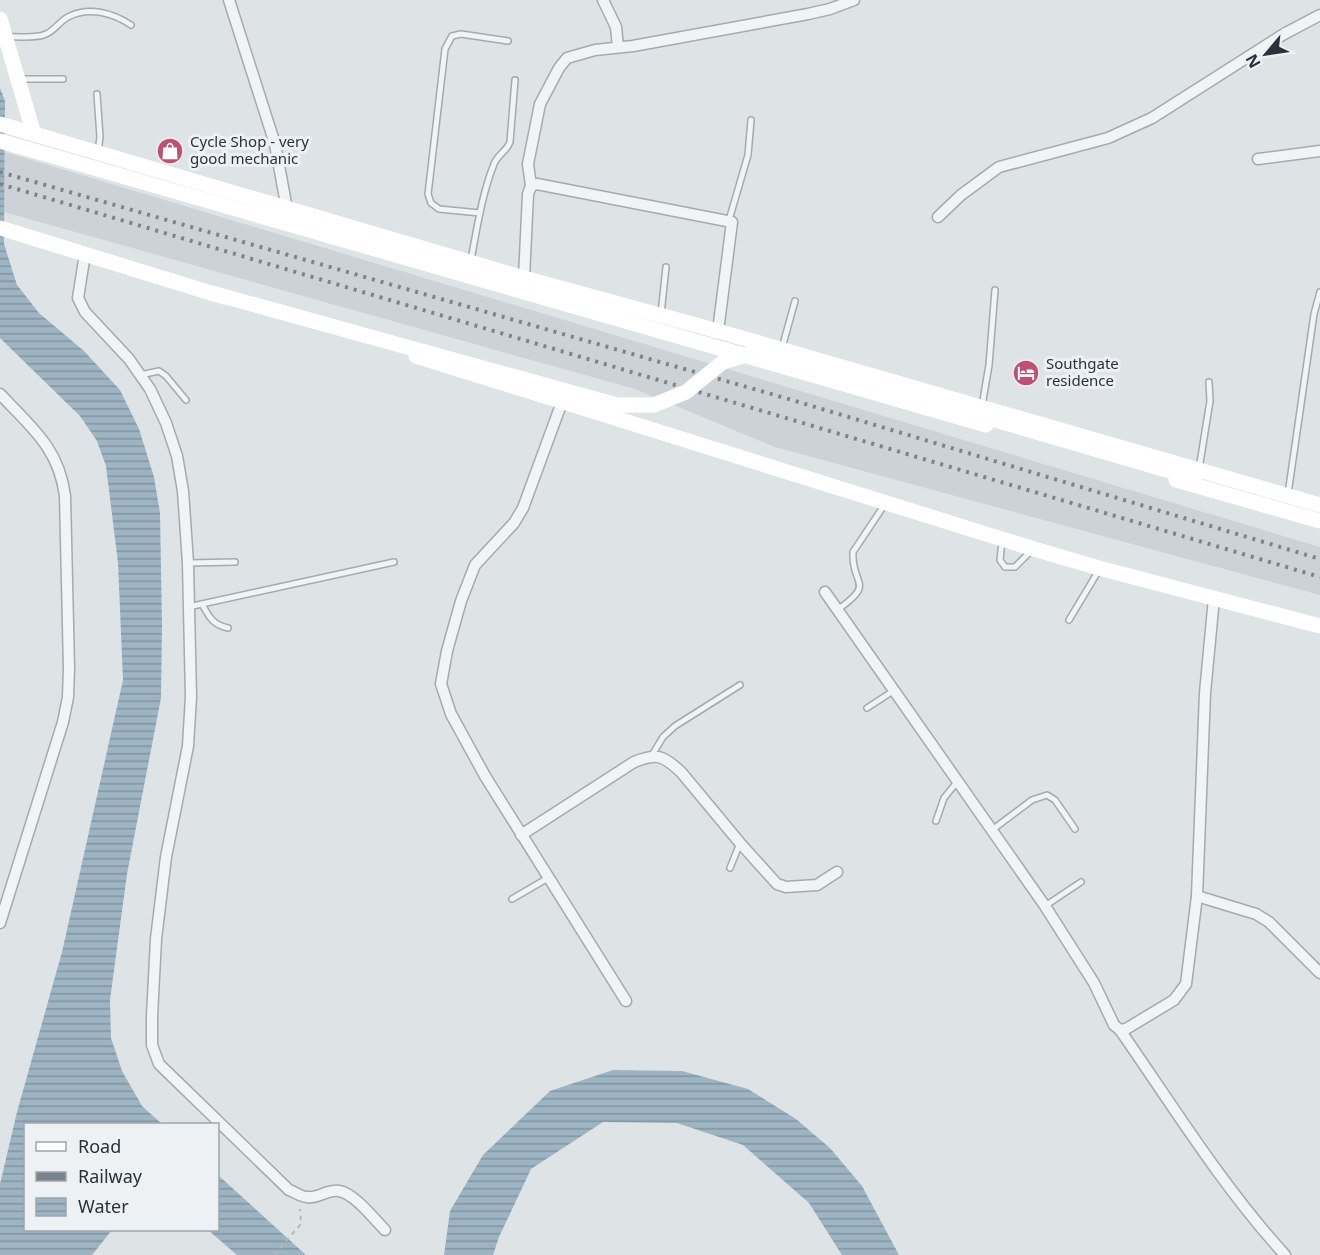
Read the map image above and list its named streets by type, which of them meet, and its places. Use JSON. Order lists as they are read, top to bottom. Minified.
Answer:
{"places":{"shop":["Cycle Shop - very good mechanic"],"hotel":["Southgate residence"]},"legend":["Road","Railway","Water"],"north":"bottom left"}
